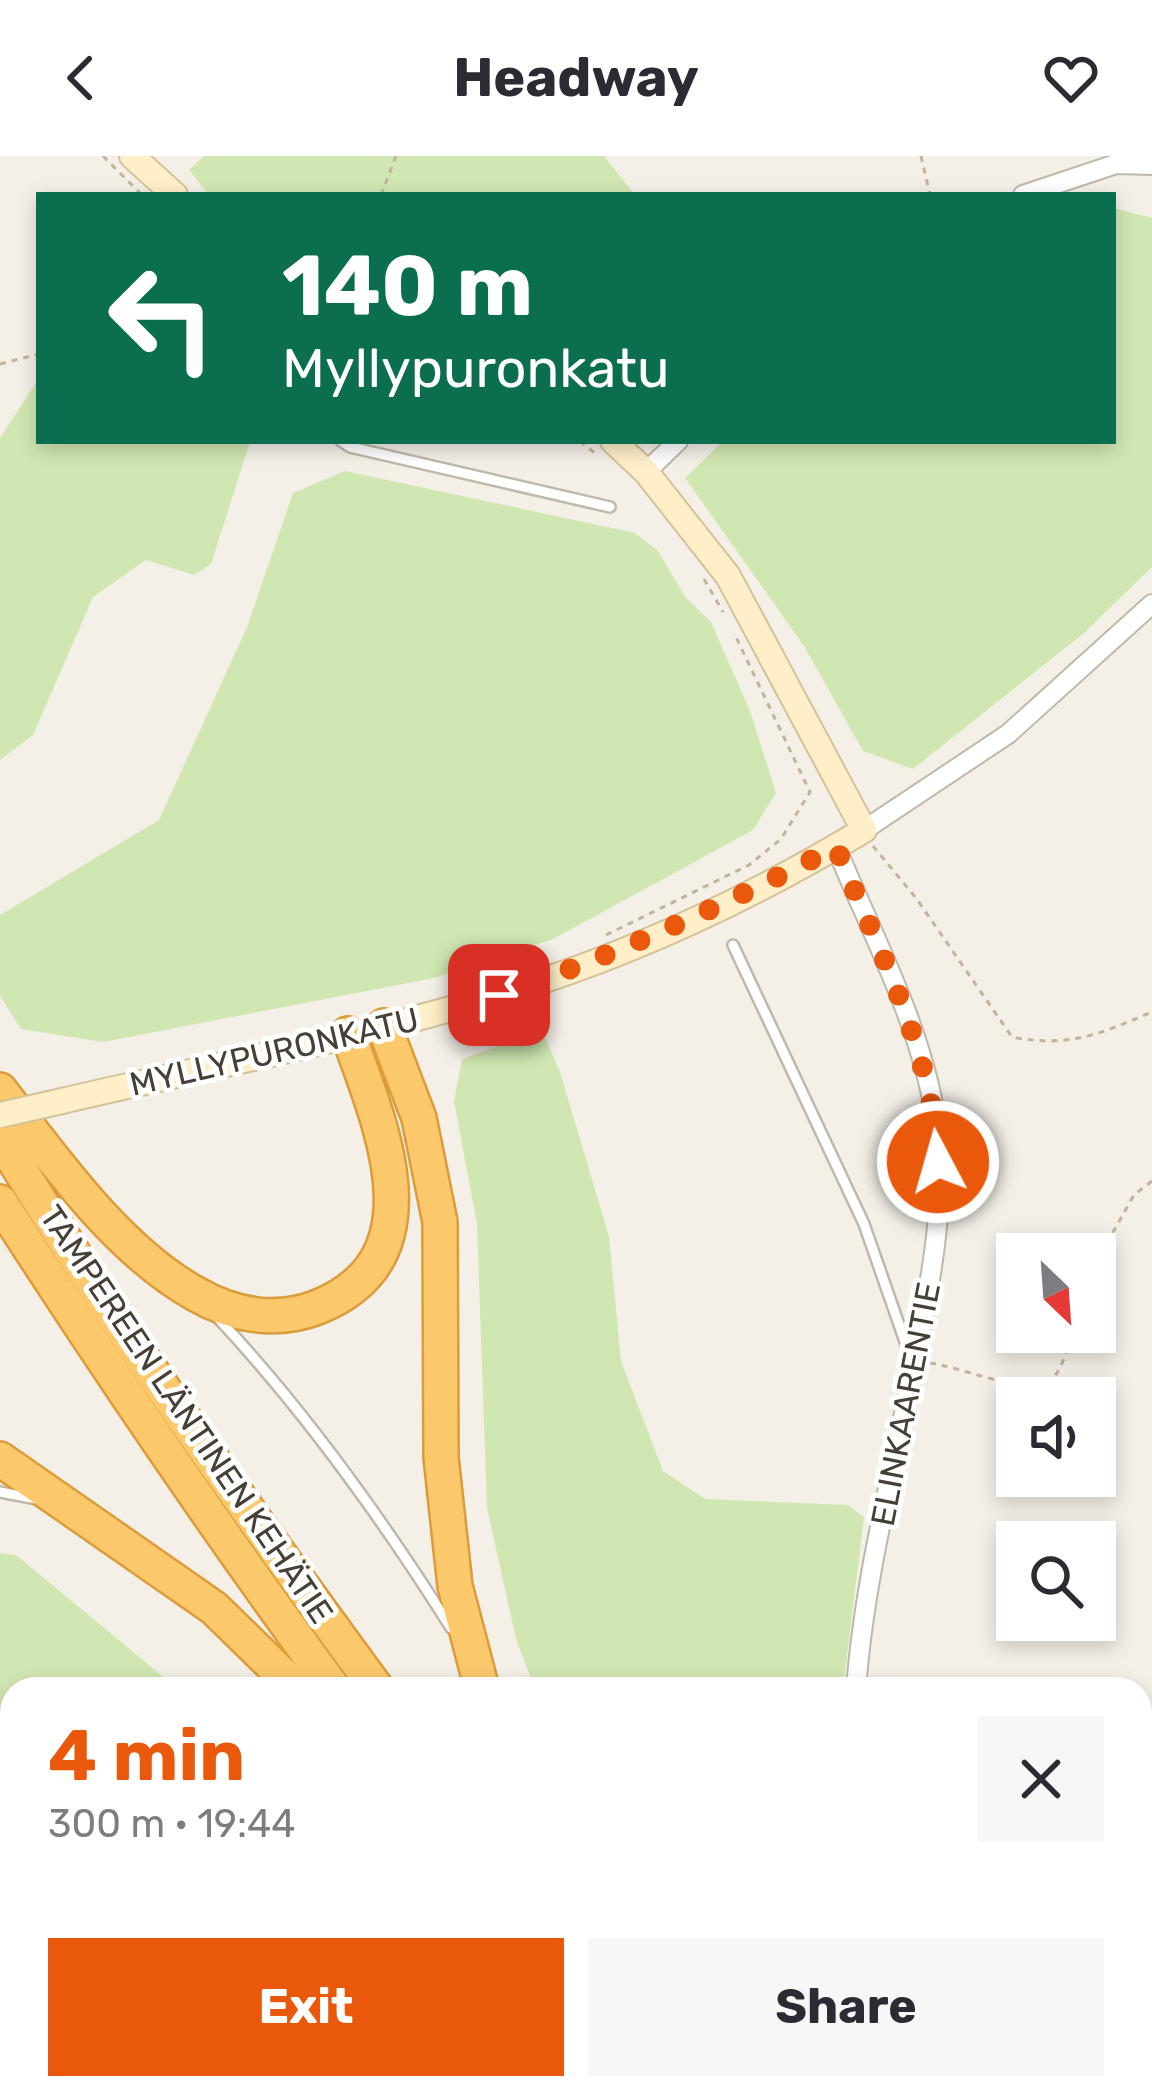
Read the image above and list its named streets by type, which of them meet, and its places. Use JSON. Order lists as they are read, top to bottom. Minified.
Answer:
{"streets":{"highway":["TAMPEREEN LÄNTINEN KEHÄTIE"],"street":["MYLLYPURONKATU","ELINKAARENTIE"]},"crossings":[["MYLLYPURONKATU","ELINKAARENTIE"]],"north":"bottom right","page":{"header":"Headway","turn":["140 m","Myllypuronkatu"],"heading":["4 min","300 m · 19:44"],"buttons":["Exit","Share"]}}
